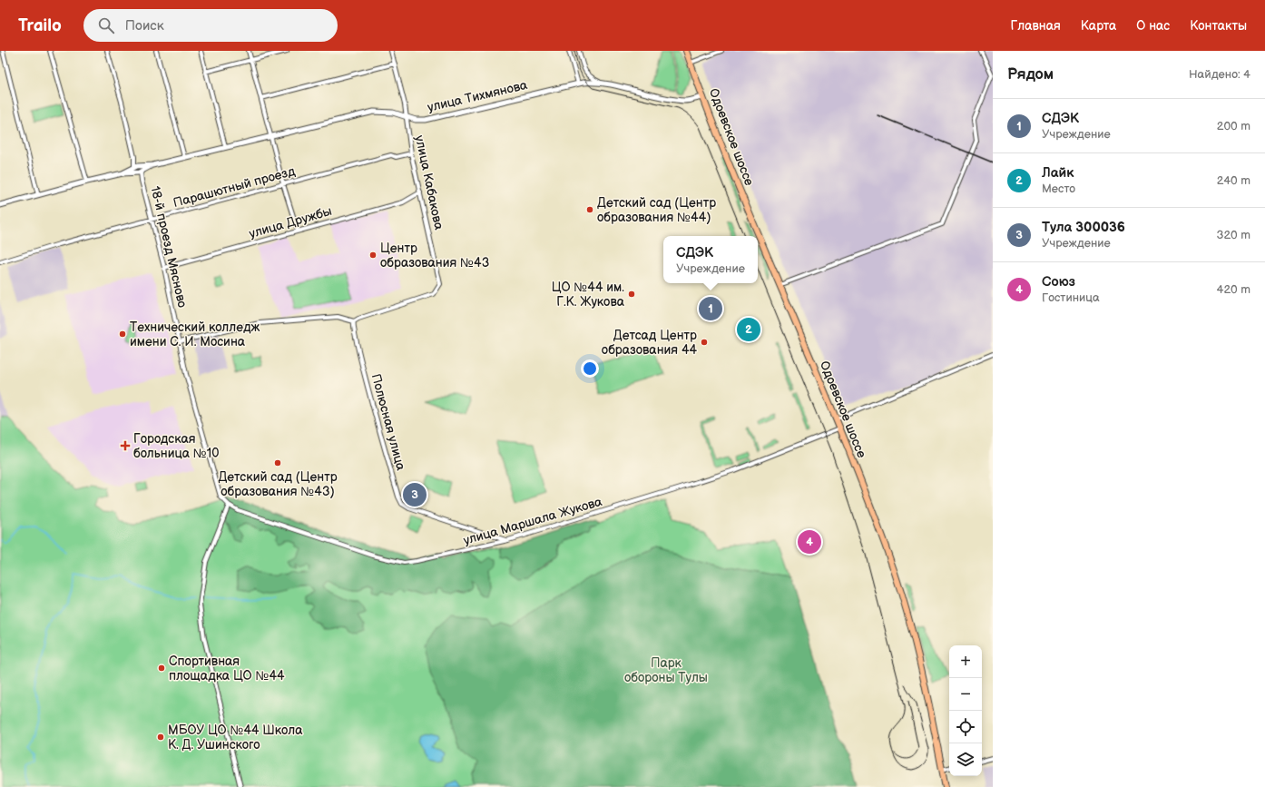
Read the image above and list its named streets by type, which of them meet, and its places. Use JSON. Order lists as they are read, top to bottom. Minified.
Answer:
{"streets":{"main road":["Одоевское шоссе"],"street":["улица Тихмянова","улица Кабакова","Парашютный проезд","улица Дружбы","18-й проезд Мясново","Полюсная улица","улица Маршала Жукова"]},"crossings":[["улица Тихмянова","Одоевское шоссе"],["улица Тихмянова","улица Кабакова"],["улица Тихмянова","18-й проезд Мясново"],["Одоевское шоссе","улица Маршала Жукова"],["улица Кабакова","Парашютный проезд"],["улица Кабакова","улица Дружбы"],["улица Кабакова","Полюсная улица"],["Парашютный проезд","18-й проезд Мясново"],["улица Дружбы","18-й проезд Мясново"],["18-й проезд Мясново","улица Маршала Жукова"],["Полюсная улица","улица Маршала Жукова"]],"parks":["Парк обороны Тулы"],"places":{"other":["Детский сад (Центр образования №44)","Центр образования №43","ЦО №44 им. Г.К. Жукова","Технический колледж имени С. И. Мосина","Детсад Центр образования 44","Детский сад (Центр образования №43)","Спортивная площадка ЦО №44","МБОУ ЦО №44 Школа К. Д. Ушинского"],"health":["Городская больница №10"]},"page":{"header":"Trailo","search":"Поиск","nav":["Главная","Карта","О нас","Контакты"],"heading":["Рядом","Найдено: 4"],"list":[{"mark":"1","name":"СДЭК","note":"Учреждение","value":"200 m"},{"mark":"2","name":"Лайк","note":"Место","value":"240 m"},{"mark":"3","name":"Тула 300036","note":"Учреждение","value":"320 m"},{"mark":"4","name":"Союз","note":"Гостиница","value":"420 m"}],"popup":["СДЭК","Учреждение"],"pins":["1","2","3","4"],"map_buttons":["+","−"]}}
